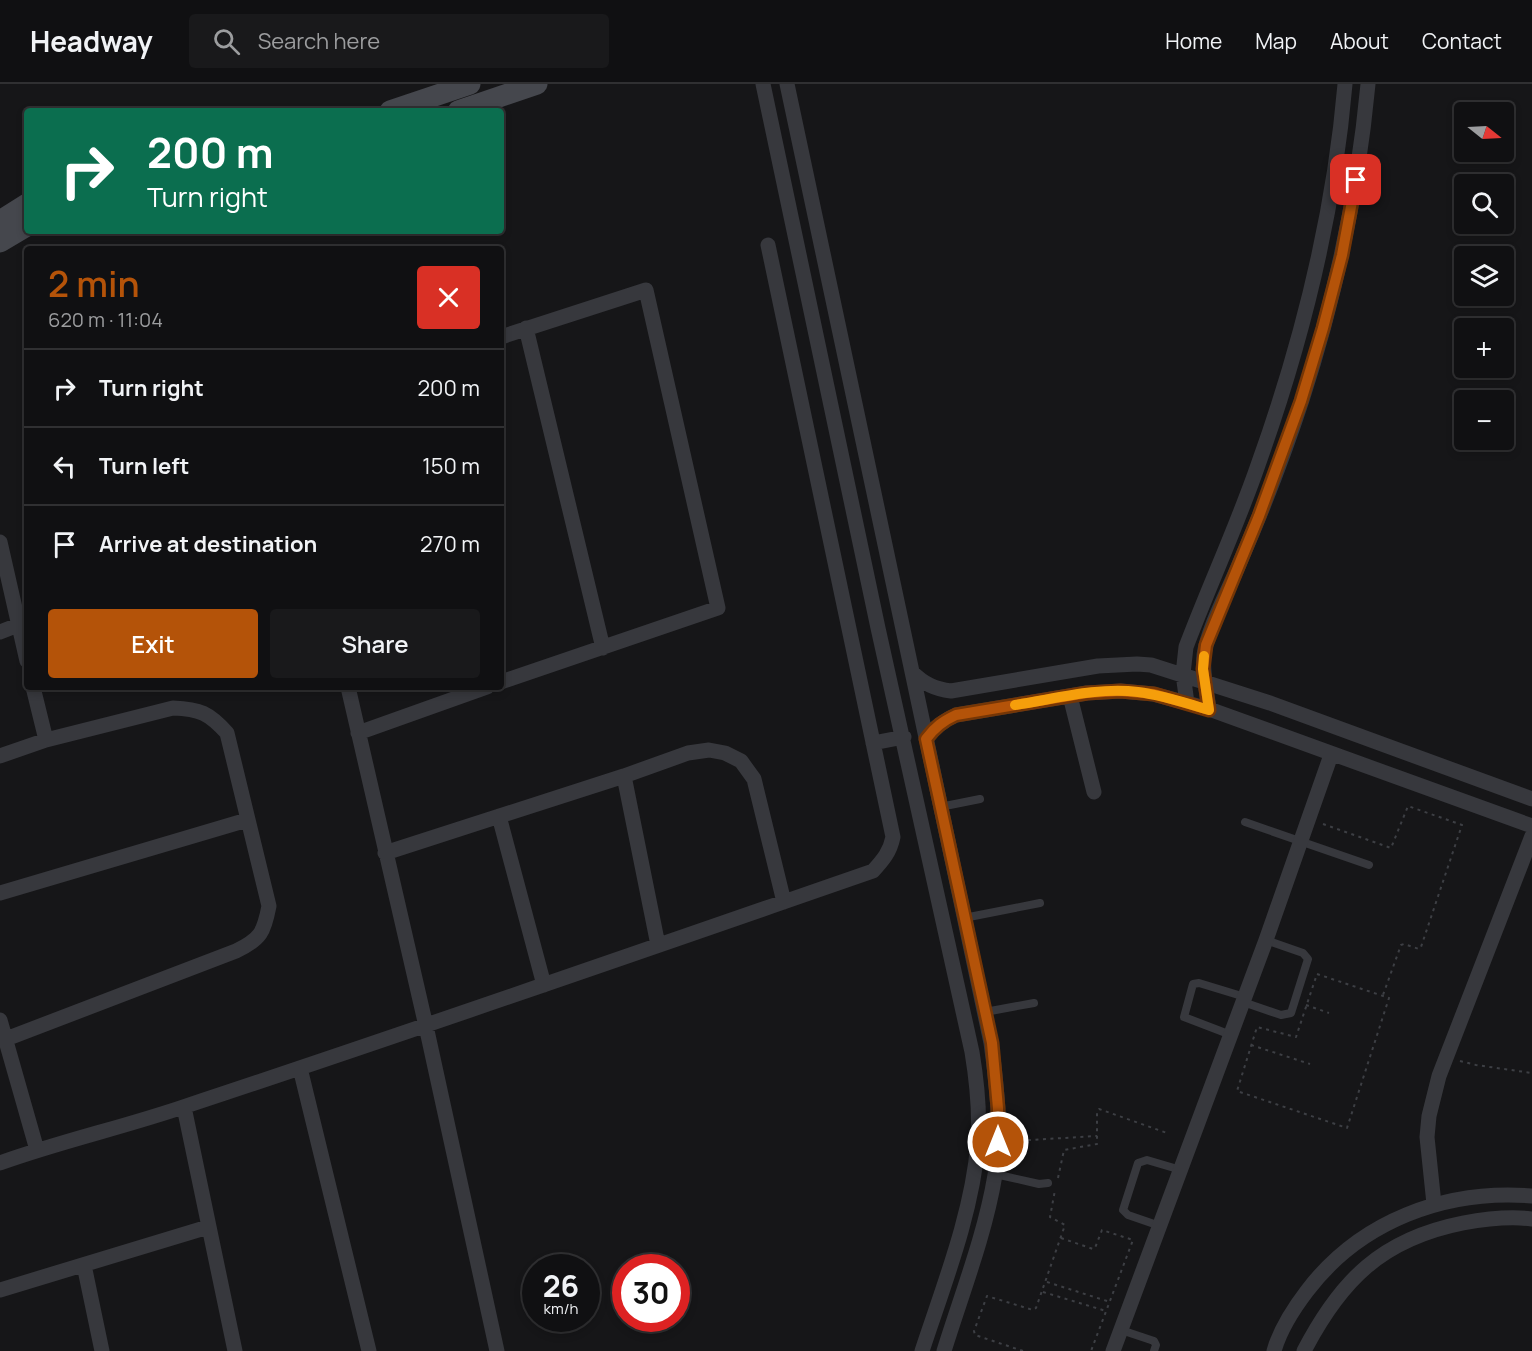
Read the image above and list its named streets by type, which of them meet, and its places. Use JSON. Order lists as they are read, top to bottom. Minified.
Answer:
{"north":"right","page":{"header":"Headway","search":"Search here","nav":["Home","Map","About","Contact"],"map_buttons":["+","−"],"turn":["200 m","Turn right"],"heading":["2 min","620 m · 11:04"],"list":[{"name":"Turn right","value":"200 m"},{"name":"Turn left","value":"150 m"},{"name":"Arrive at destination","value":"270 m"}],"buttons":["Exit","Share"],"speed":"26 km/h","limit":"30"}}
